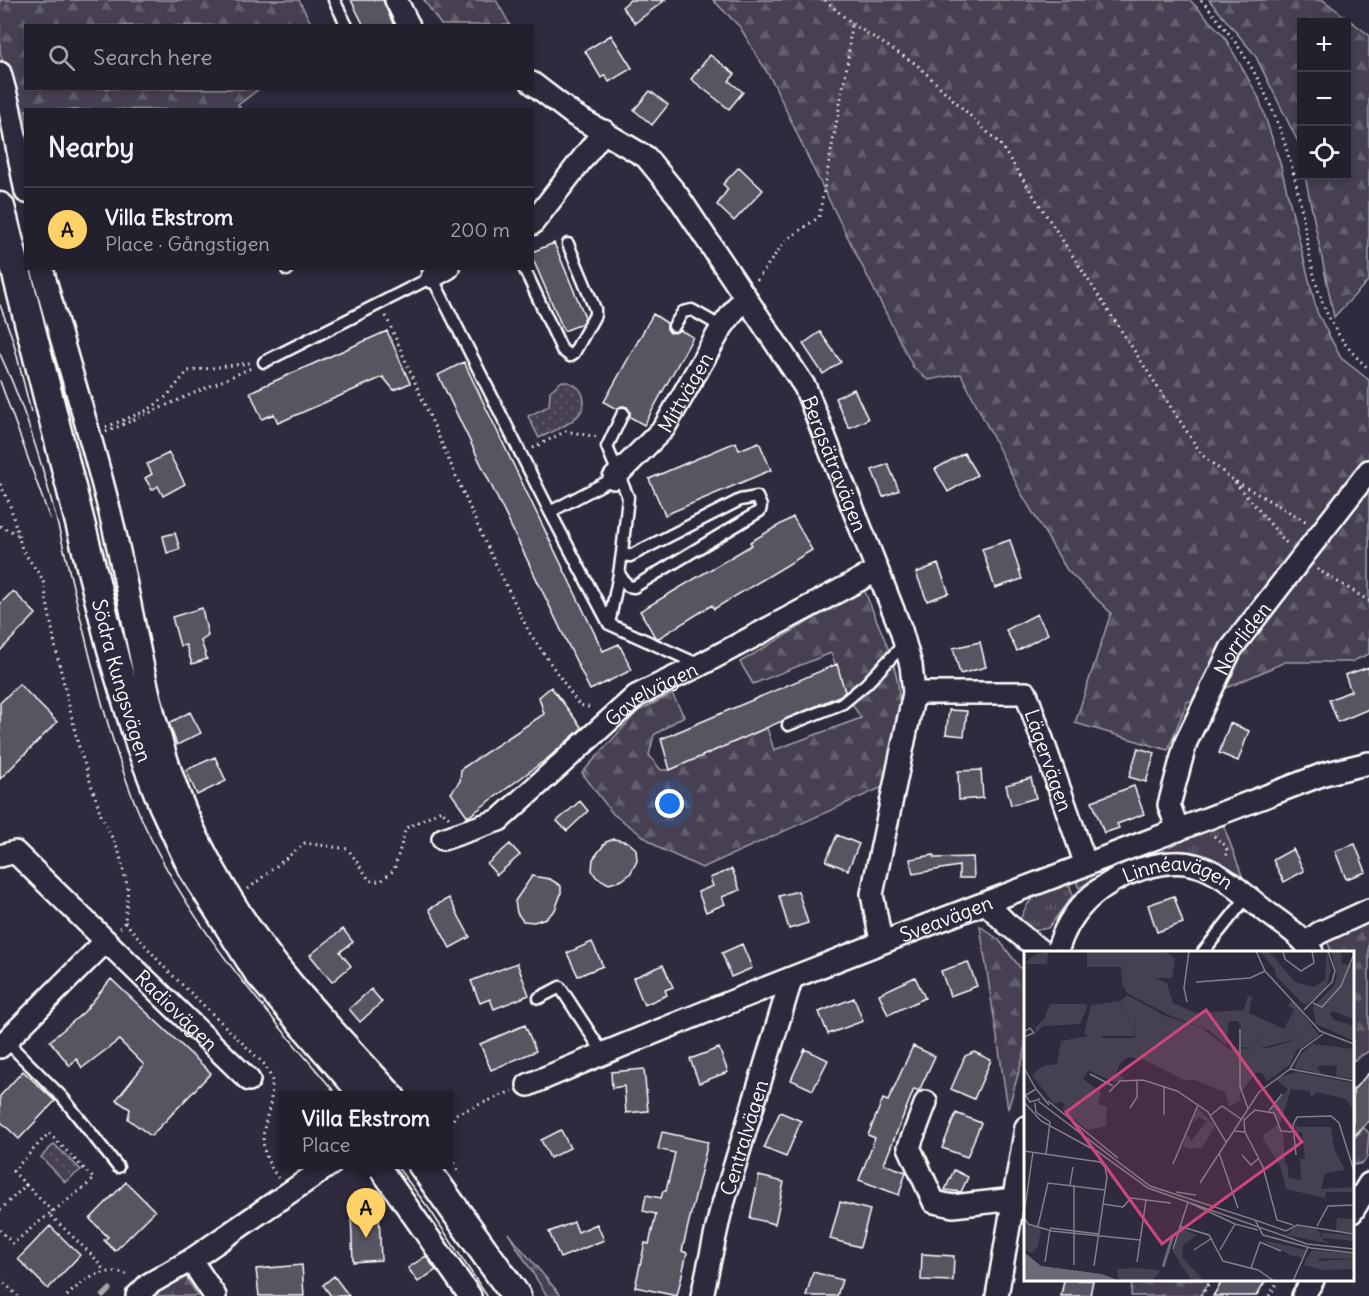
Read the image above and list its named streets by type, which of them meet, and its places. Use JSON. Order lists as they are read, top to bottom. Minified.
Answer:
{"streets":{"main road":["Södra Kungsvägen"],"street":["Mittvägen","Bergsätravägen","Norrliden","Gavelvägen","Lägervägen","Linnéavägen","Sveavägen","Radiovägen","Centralvägen"]},"crossings":[["Mittvägen","Bergsätravägen"],["Bergsätravägen","Gavelvägen"],["Bergsätravägen","Lägervägen"],["Bergsätravägen","Sveavägen"],["Norrliden","Sveavägen"],["Lägervägen","Sveavägen"],["Sveavägen","Centralvägen"]],"page":{"map_buttons":["+","−"],"search":"Search here","heading":"Nearby","list":[{"mark":"A","name":"Villa Ekstrom","note":"Place · Gångstigen","value":"200 m"}],"popup":["Villa Ekstrom","Place"],"pins":"A"}}
